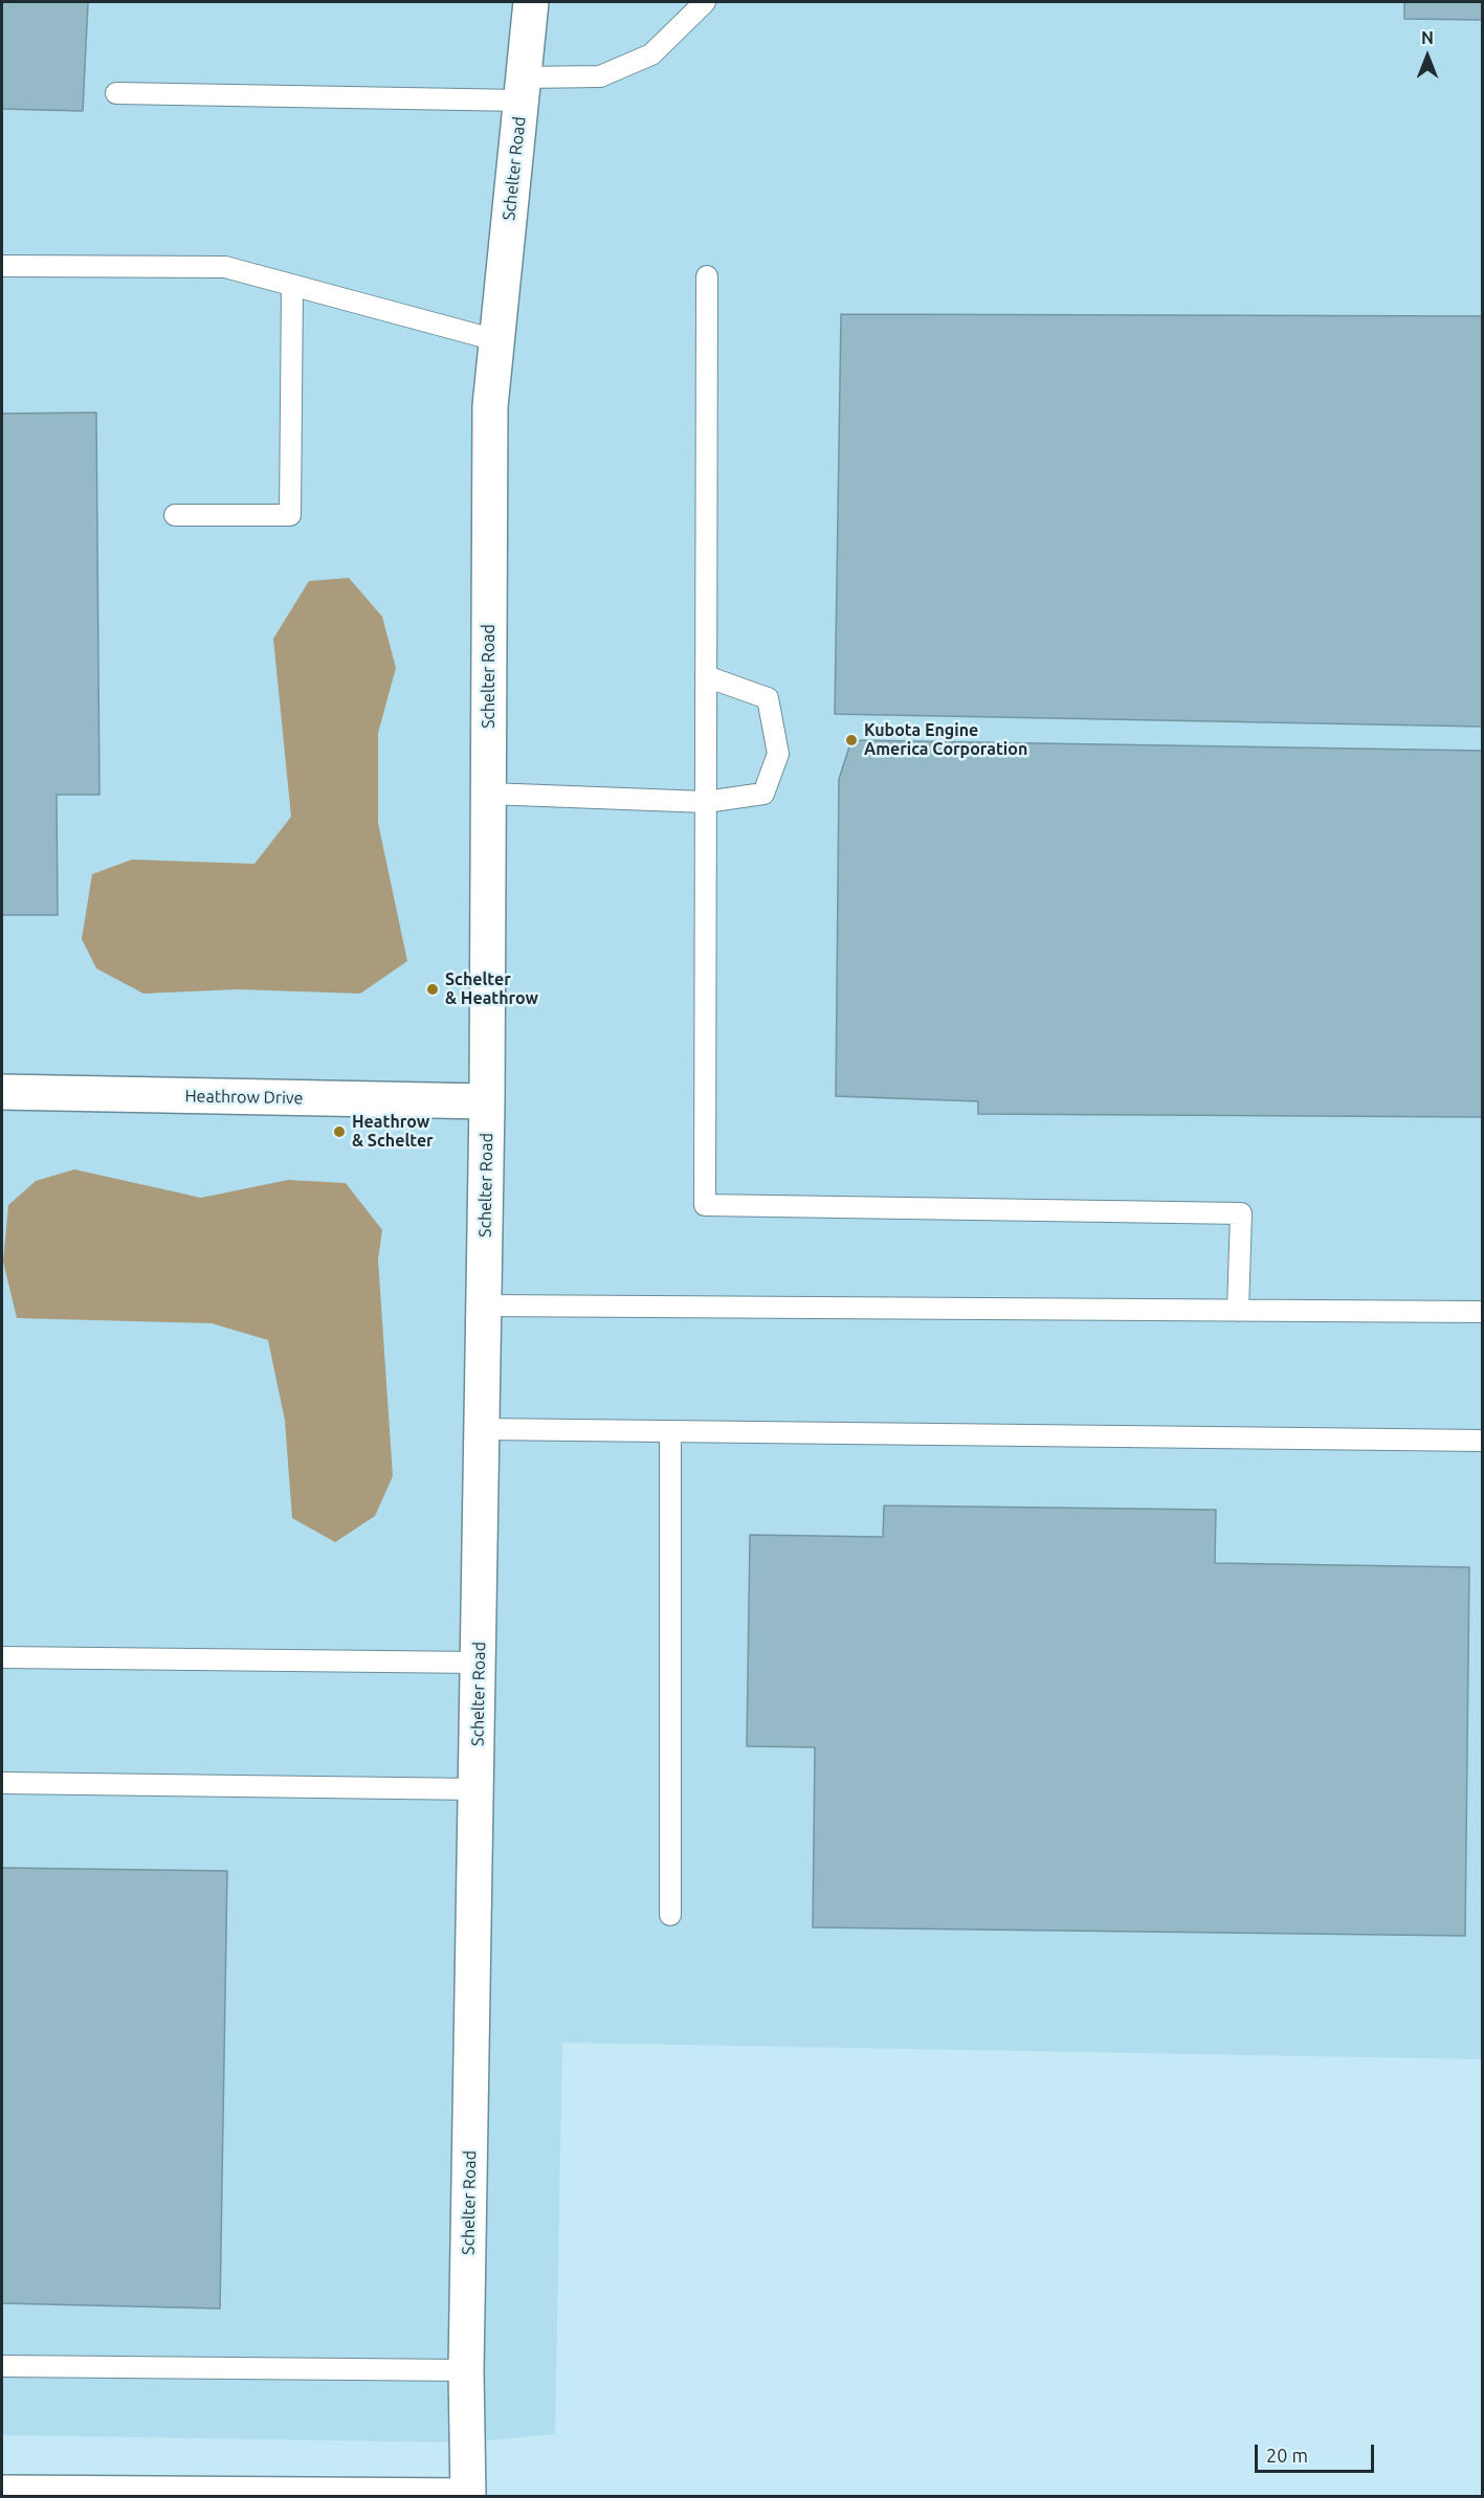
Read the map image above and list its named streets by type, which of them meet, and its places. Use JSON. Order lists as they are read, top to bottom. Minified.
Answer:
{"streets":{"street":["Schelter Road","Heathrow Drive"]},"crossings":[["Schelter Road","Heathrow Drive"]],"places":["Kubota Engine America Corporation","Schelter & Heathrow","Heathrow & Schelter"],"scale_bar":"20 m","north":"top"}
